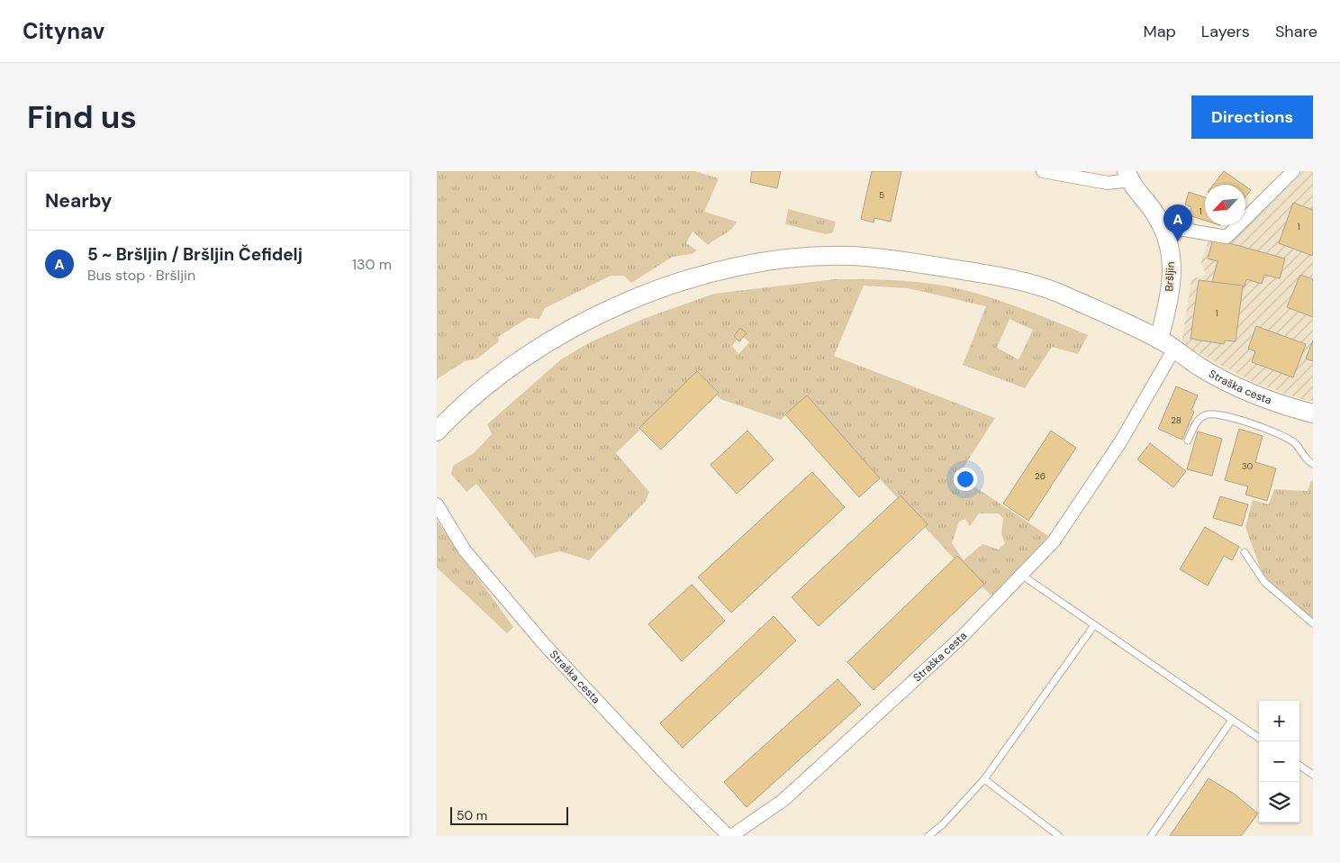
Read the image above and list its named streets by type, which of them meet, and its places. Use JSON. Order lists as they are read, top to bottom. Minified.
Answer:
{"streets":{"street":["Bršljin","Straška cesta"]},"crossings":[["Bršljin","Straška cesta"]],"house_numbers":["5","1","1","1","28","30","26"],"scale_bar":"50 m","north":"bottom left","page":{"header":"Citynav","nav":["Map","Layers","Share"],"buttons":"Directions","title":"Find us","heading":"Nearby","pins":"A","list":[{"mark":"A","name":"5 ~ Bršljin / Bršljin Čefidelj","note":"Bus stop · Bršljin","value":"130 m"}],"map_buttons":["+","−"],"scale":"50 m"}}
